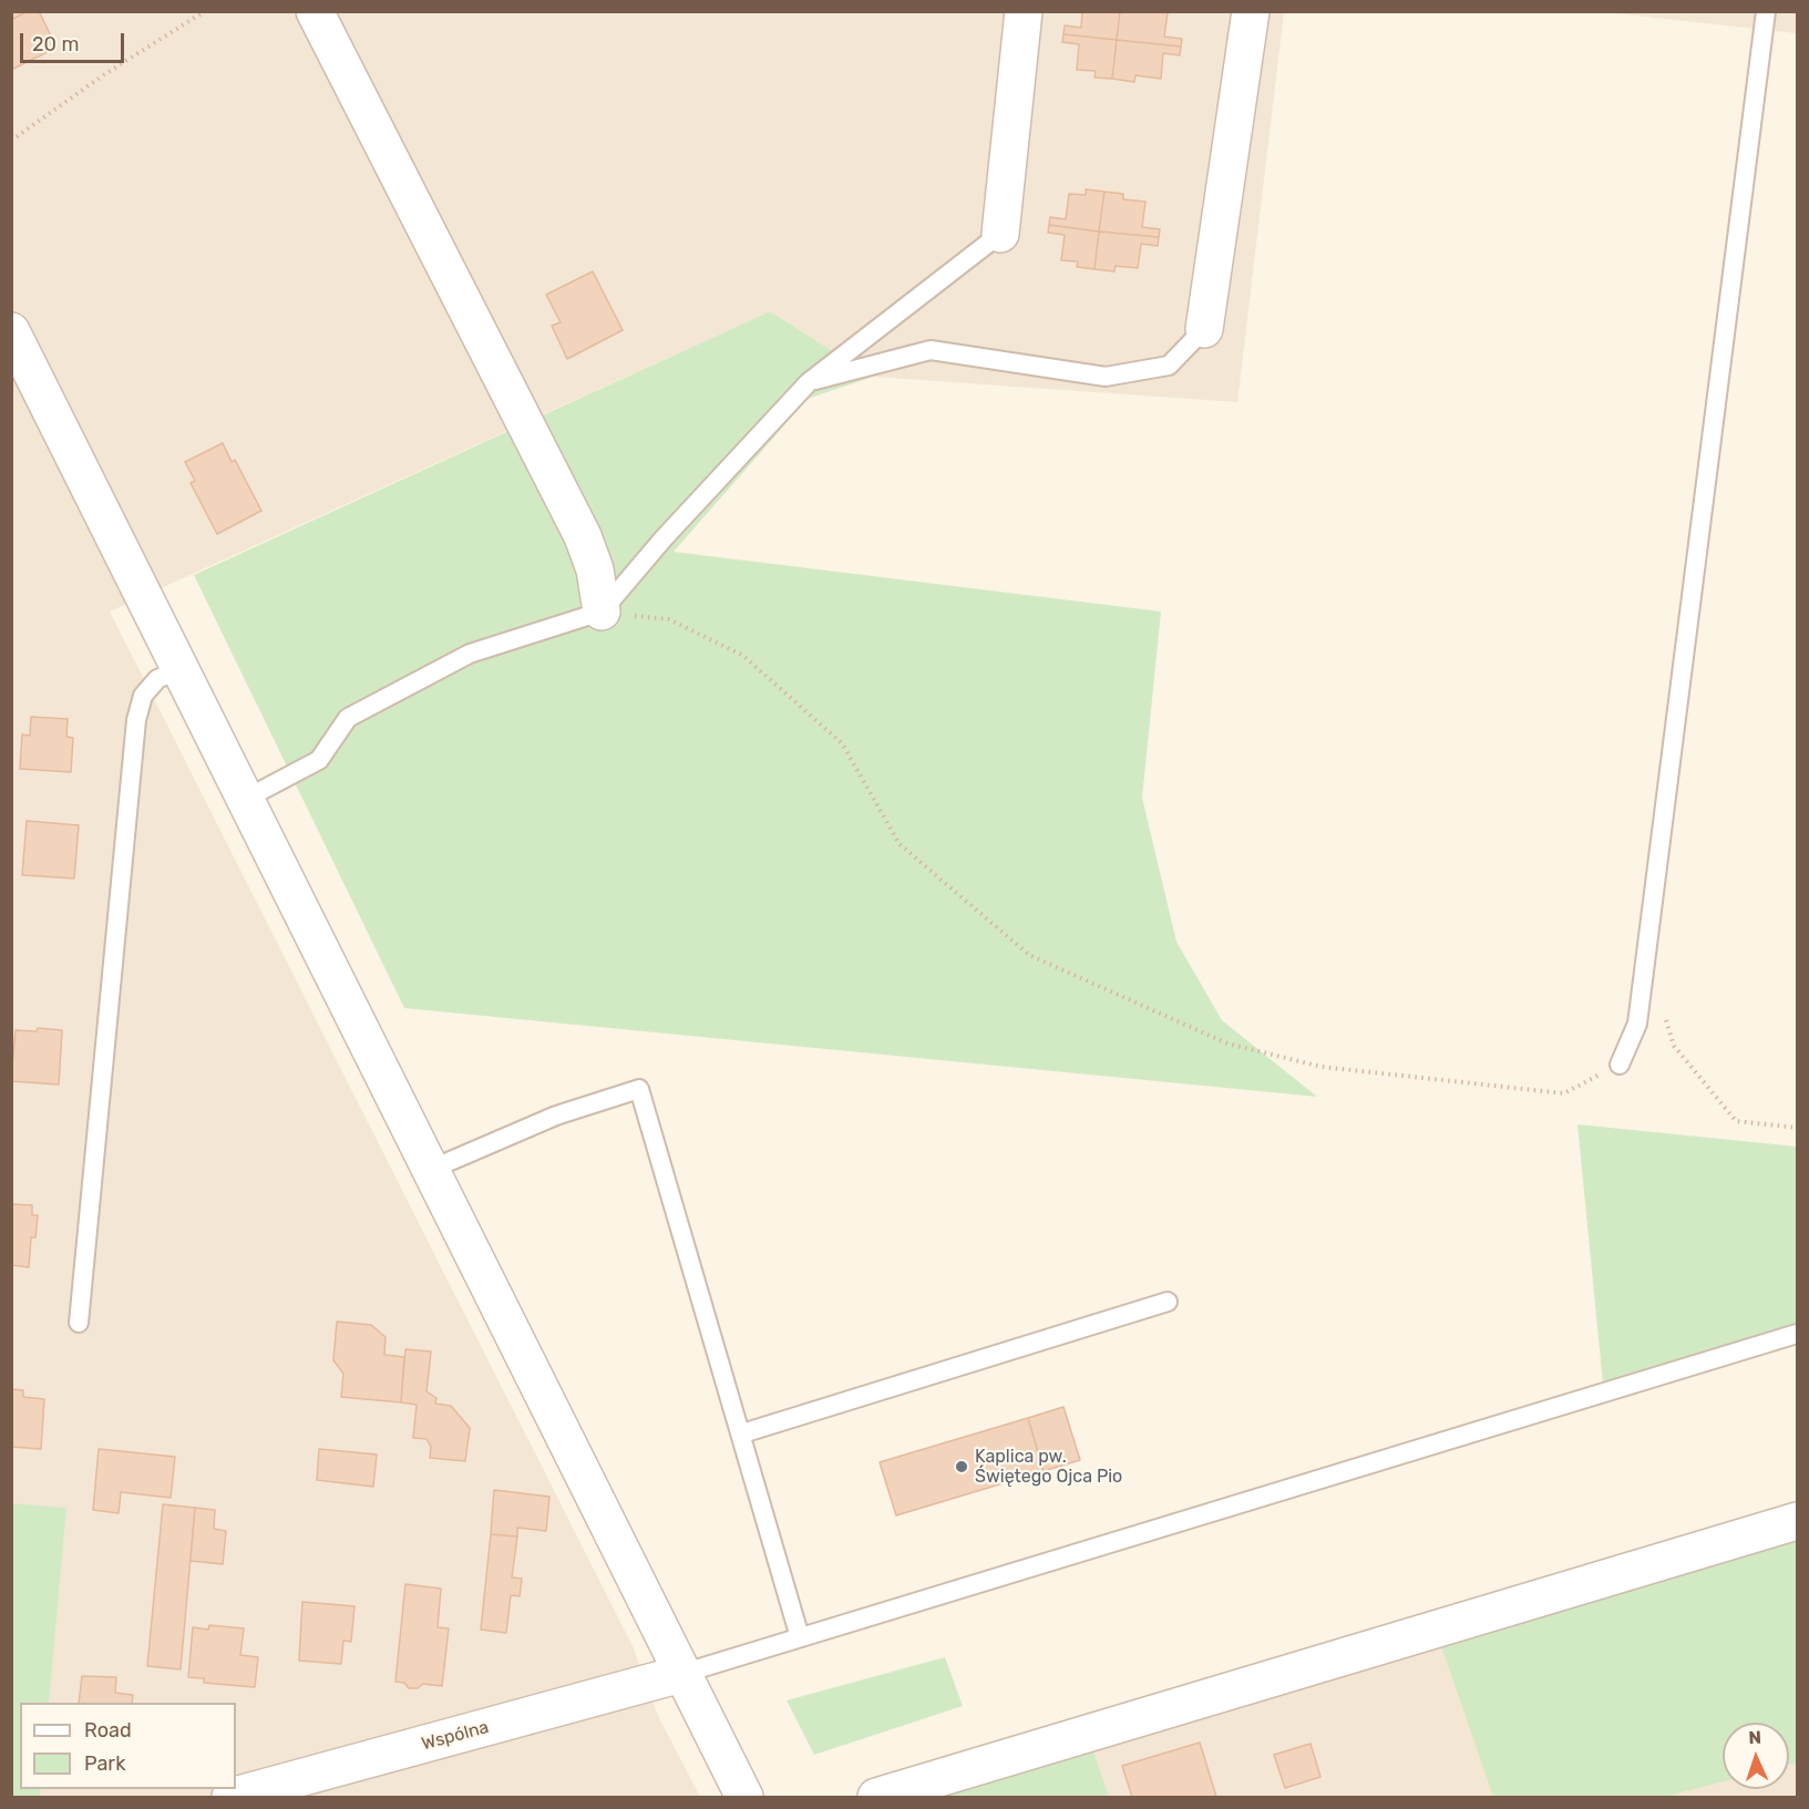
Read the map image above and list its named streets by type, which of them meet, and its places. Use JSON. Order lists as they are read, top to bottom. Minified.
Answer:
{"streets":{"street":["Wspólna"]},"places":["Kaplica pw. Świętego Ojca Pio"],"legend":["Road","Park"],"scale_bar":"20 m","north":"top"}
